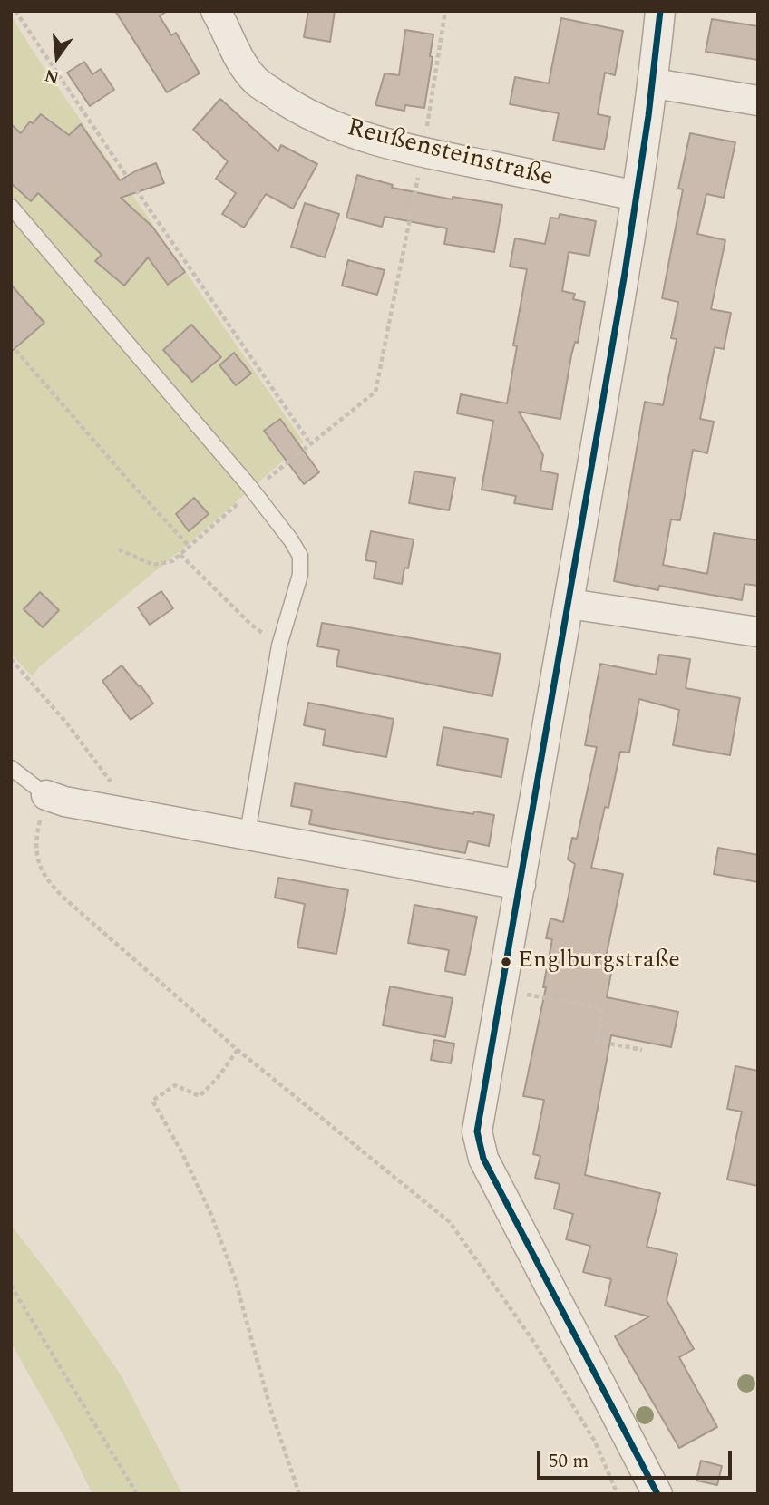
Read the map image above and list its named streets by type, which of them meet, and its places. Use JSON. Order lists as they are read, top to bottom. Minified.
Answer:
{"streets":{"street":["Reußensteinstraße"]},"places":["Englburgstraße"],"scale_bar":"50 m","north":"bottom"}
